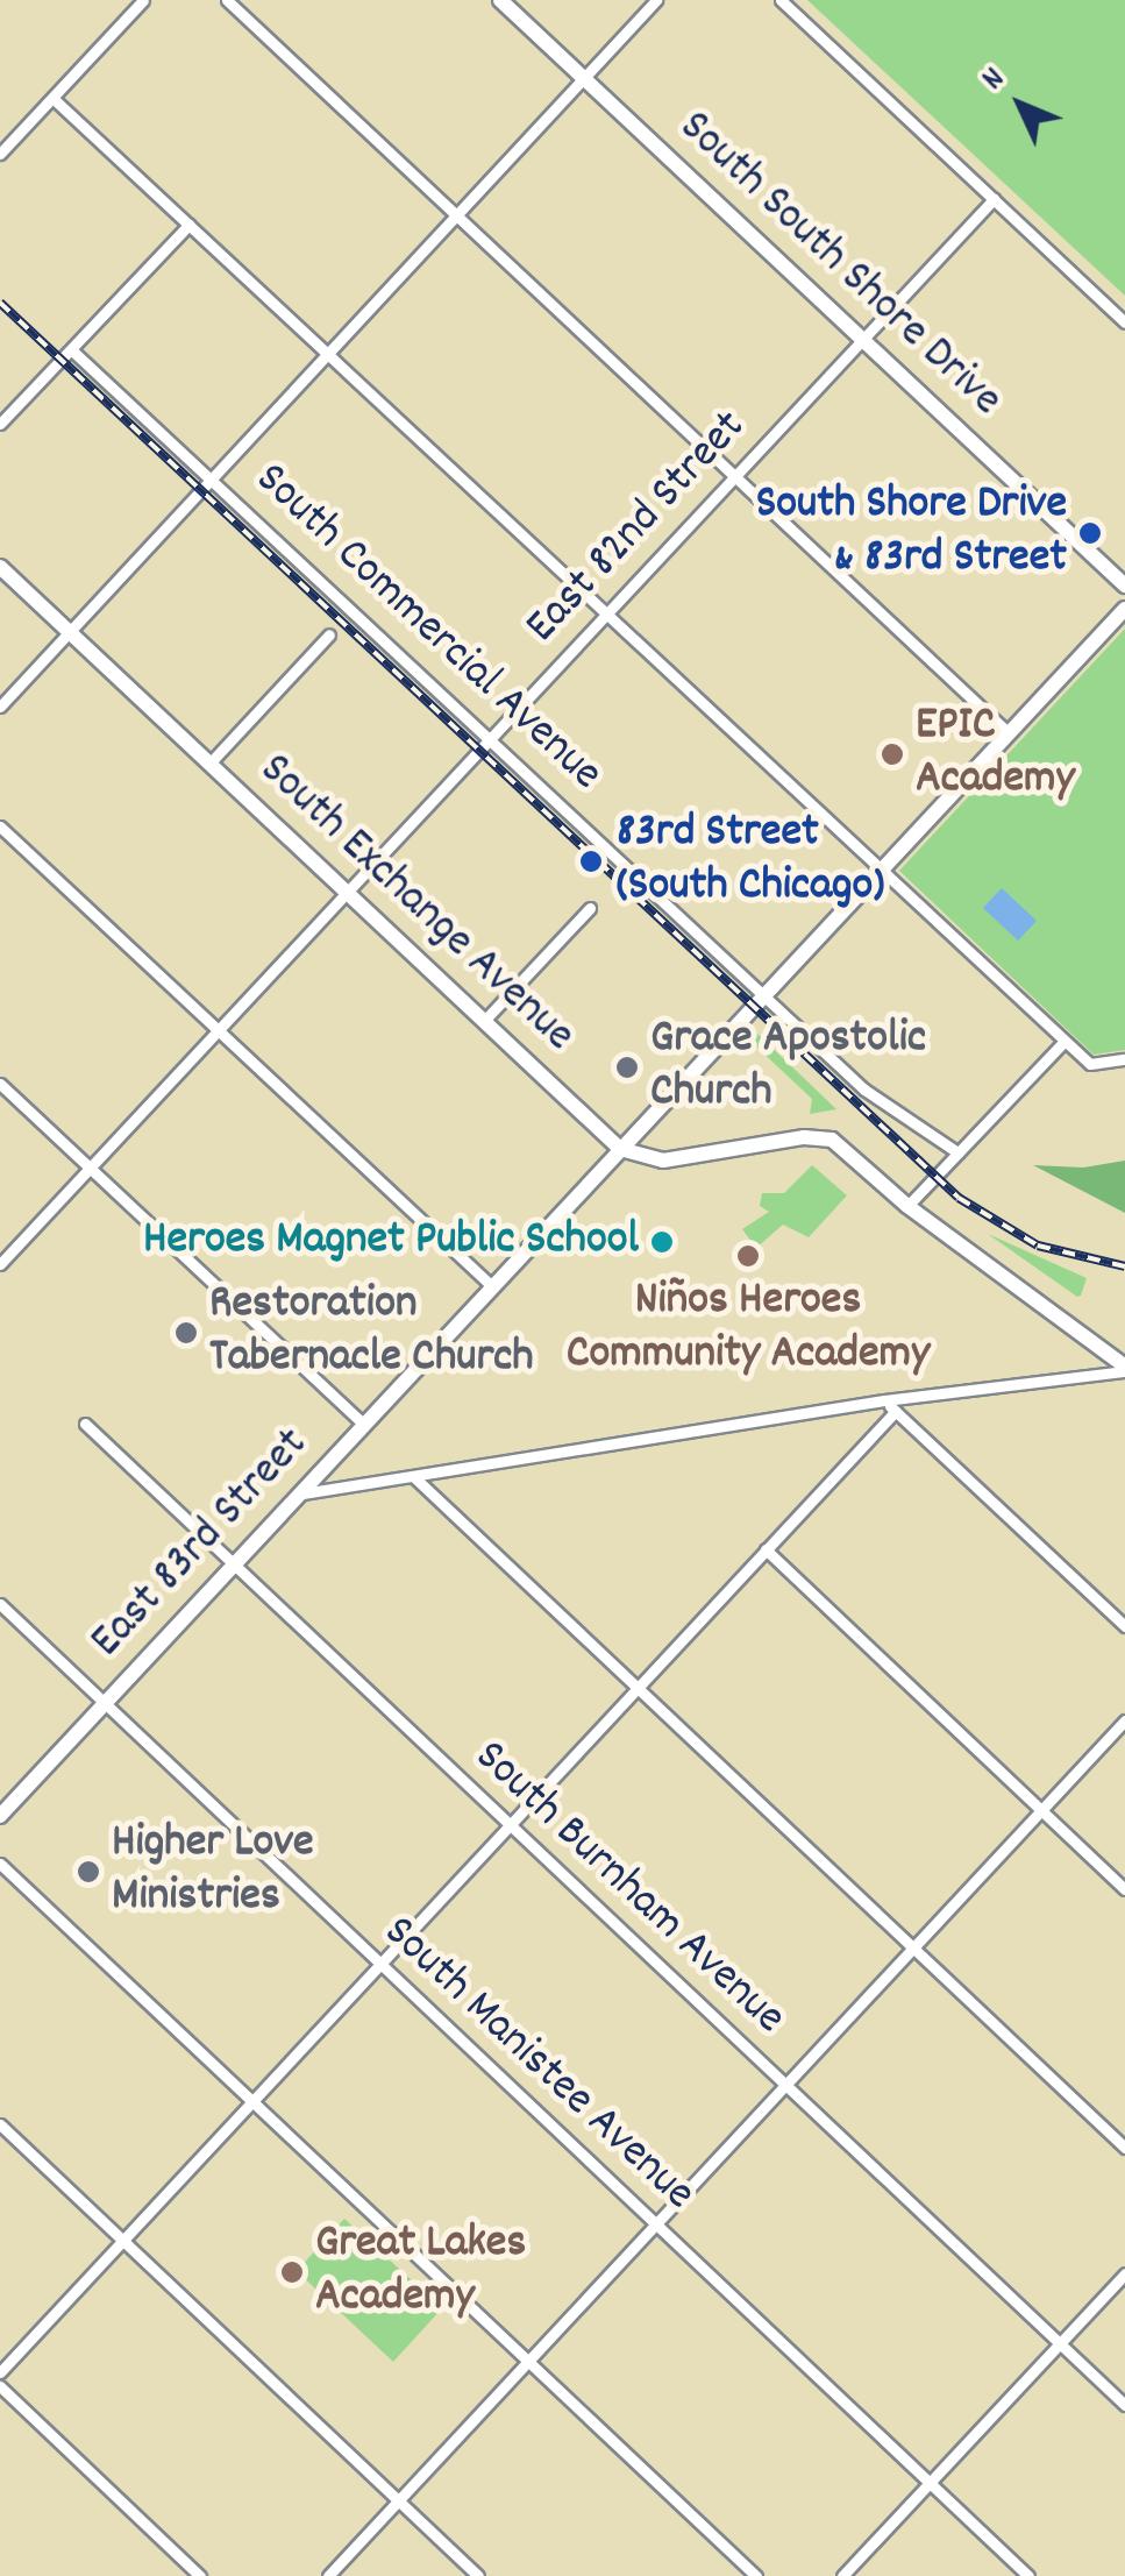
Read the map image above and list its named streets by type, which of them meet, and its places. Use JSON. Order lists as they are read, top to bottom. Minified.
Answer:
{"streets":{"street":["South South Shore Drive","East 82nd Street","South Commercial Avenue","South Exchange Avenue","East 83rd Street","South Burnham Avenue","South Manistee Avenue"]},"crossings":[["South South Shore Drive","East 82nd Street"],["East 82nd Street","South Commercial Avenue"],["East 82nd Street","South Exchange Avenue"],["South Commercial Avenue","East 83rd Street"],["South Exchange Avenue","East 83rd Street"],["East 83rd Street","South Burnham Avenue"],["East 83rd Street","South Manistee Avenue"]],"places":["South Shore Drive & 83rd Street","EPIC Academy","83rd Street (South Chicago)","Grace Apostolic Church","Heroes Magnet Public School","Niños Heroes Community Academy","Restoration Tabernacle Church","Higher Love Ministries","Great Lakes Academy"],"north":"top left"}
